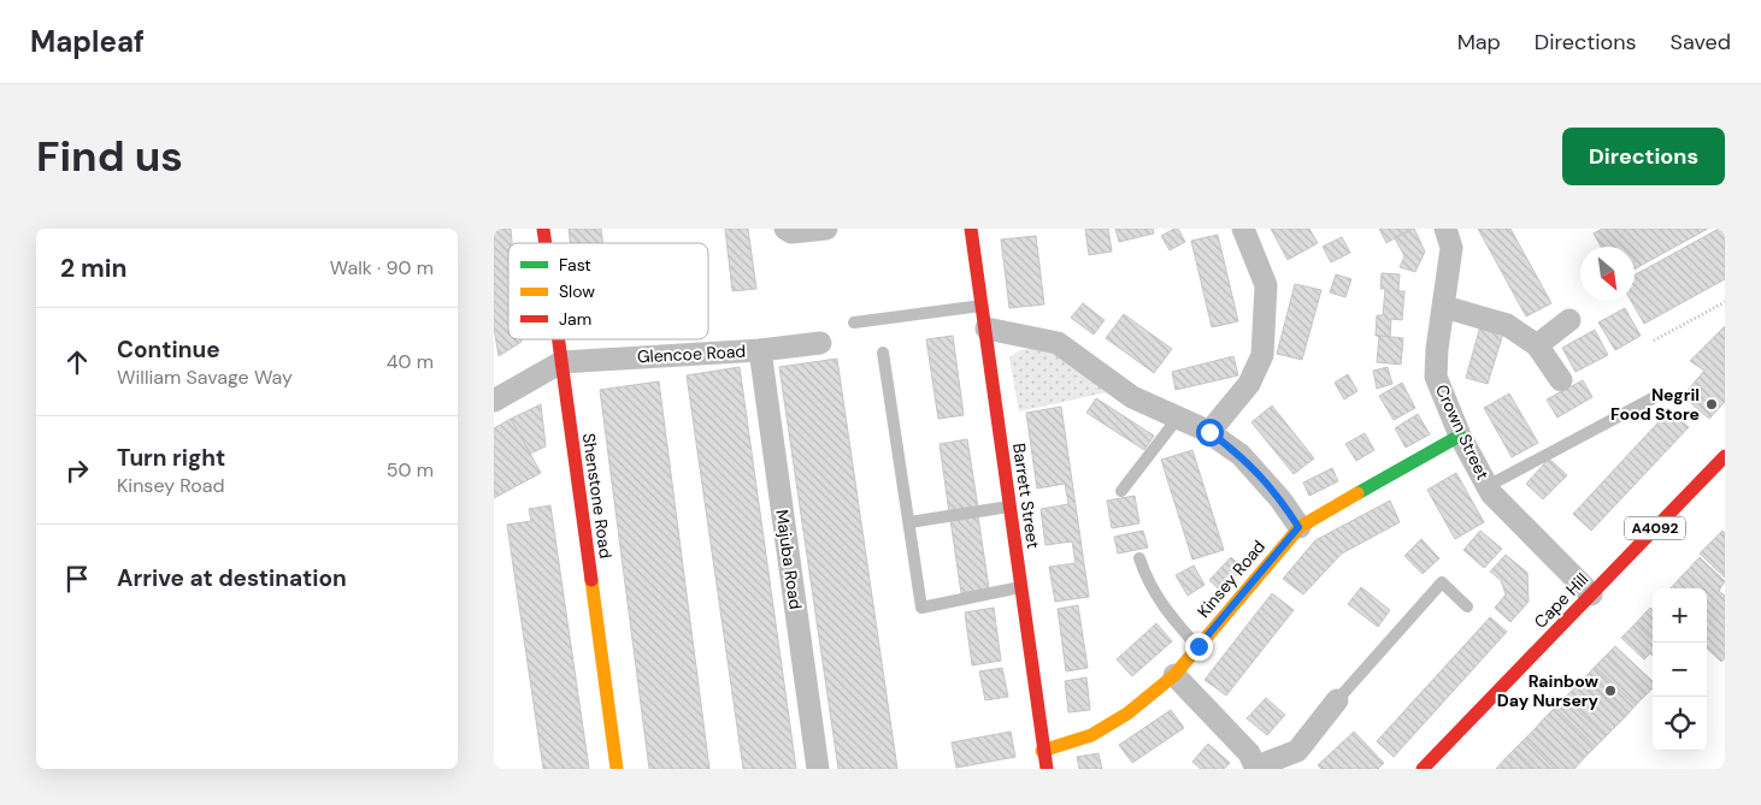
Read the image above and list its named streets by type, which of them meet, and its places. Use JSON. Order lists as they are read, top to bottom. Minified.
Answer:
{"streets":{"street":["Glencoe Road","Crown Street","Shenstone Road","Barrett Street","A4092","Majuba Road","Kinsey Road","Cape Hill"]},"crossings":[["Glencoe Road","Shenstone Road"],["Glencoe Road","Majuba Road"],["Crown Street","Cape Hill"],["Barrett Street","Kinsey Road"]],"places":["Negril Food Store","Rainbow Day Nursery"],"legend":["Fast","Slow","Jam"],"north":"bottom right","page":{"header":"Mapleaf","nav":["Map","Directions","Saved"],"buttons":"Directions","title":"Find us","heading":["2 min","Walk · 90 m"],"list":[["Continue","William Savage Way","40 m"],["Turn right","Kinsey Road","50 m"],"Arrive at destination"],"map_buttons":["+","−"]}}
